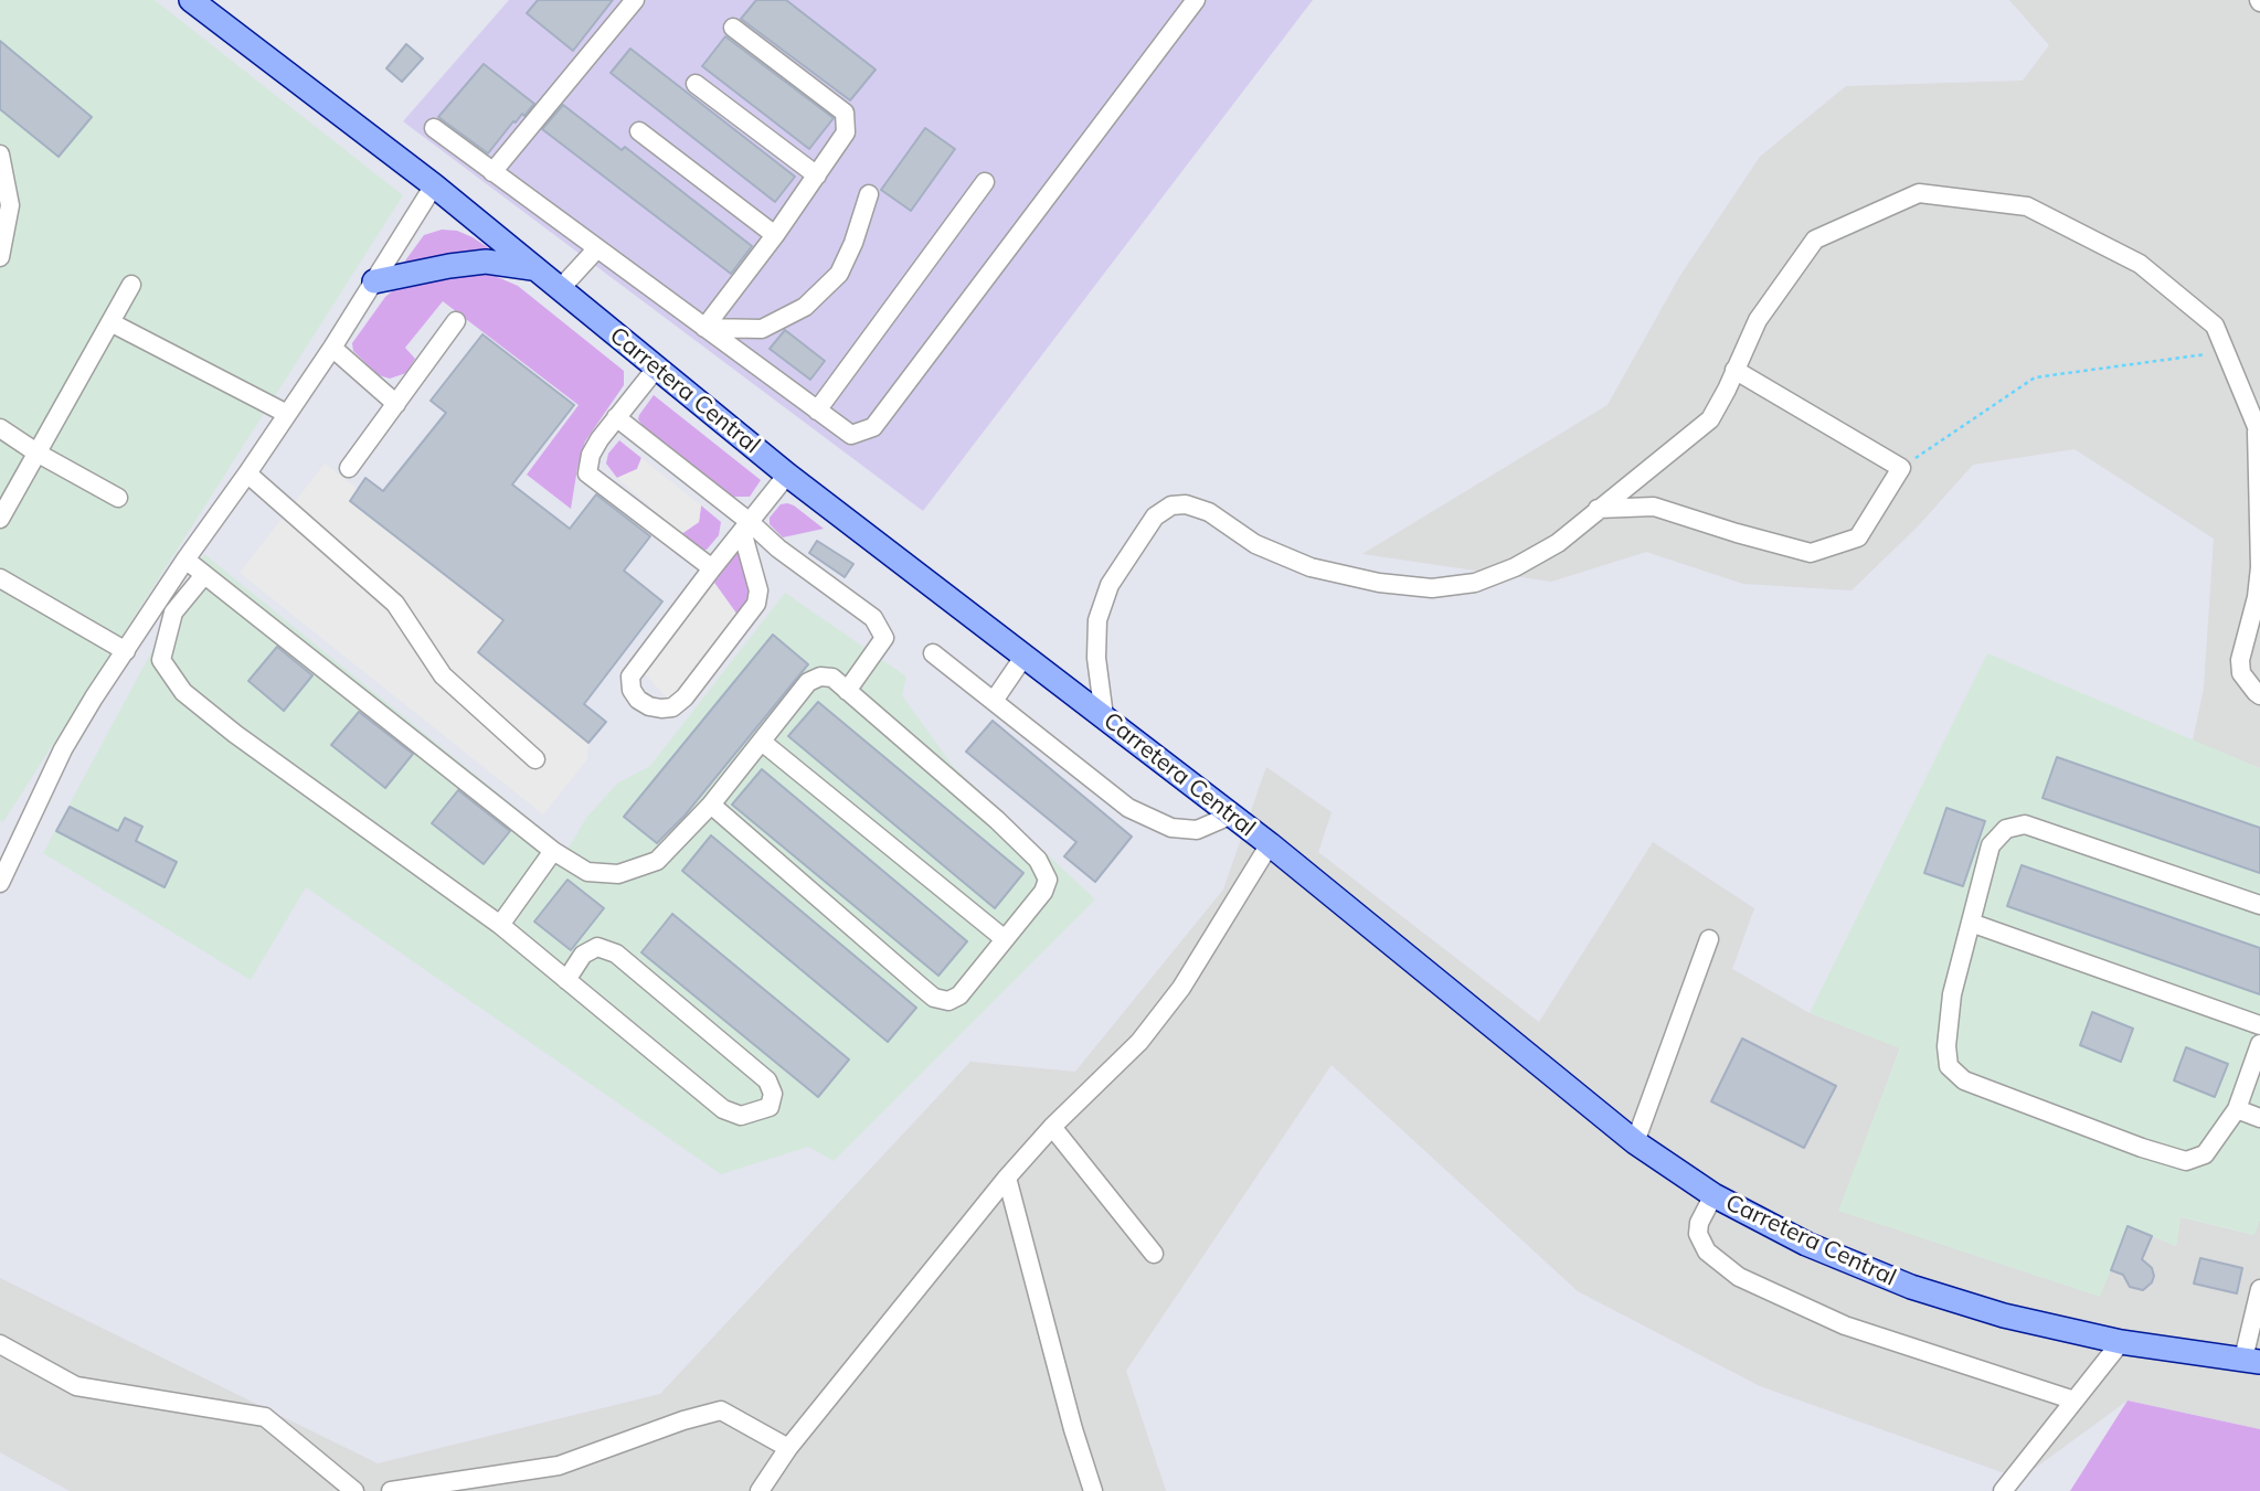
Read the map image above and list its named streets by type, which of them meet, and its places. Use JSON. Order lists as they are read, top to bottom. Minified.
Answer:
{"streets":{"main road":["Carretera Central"]}}
